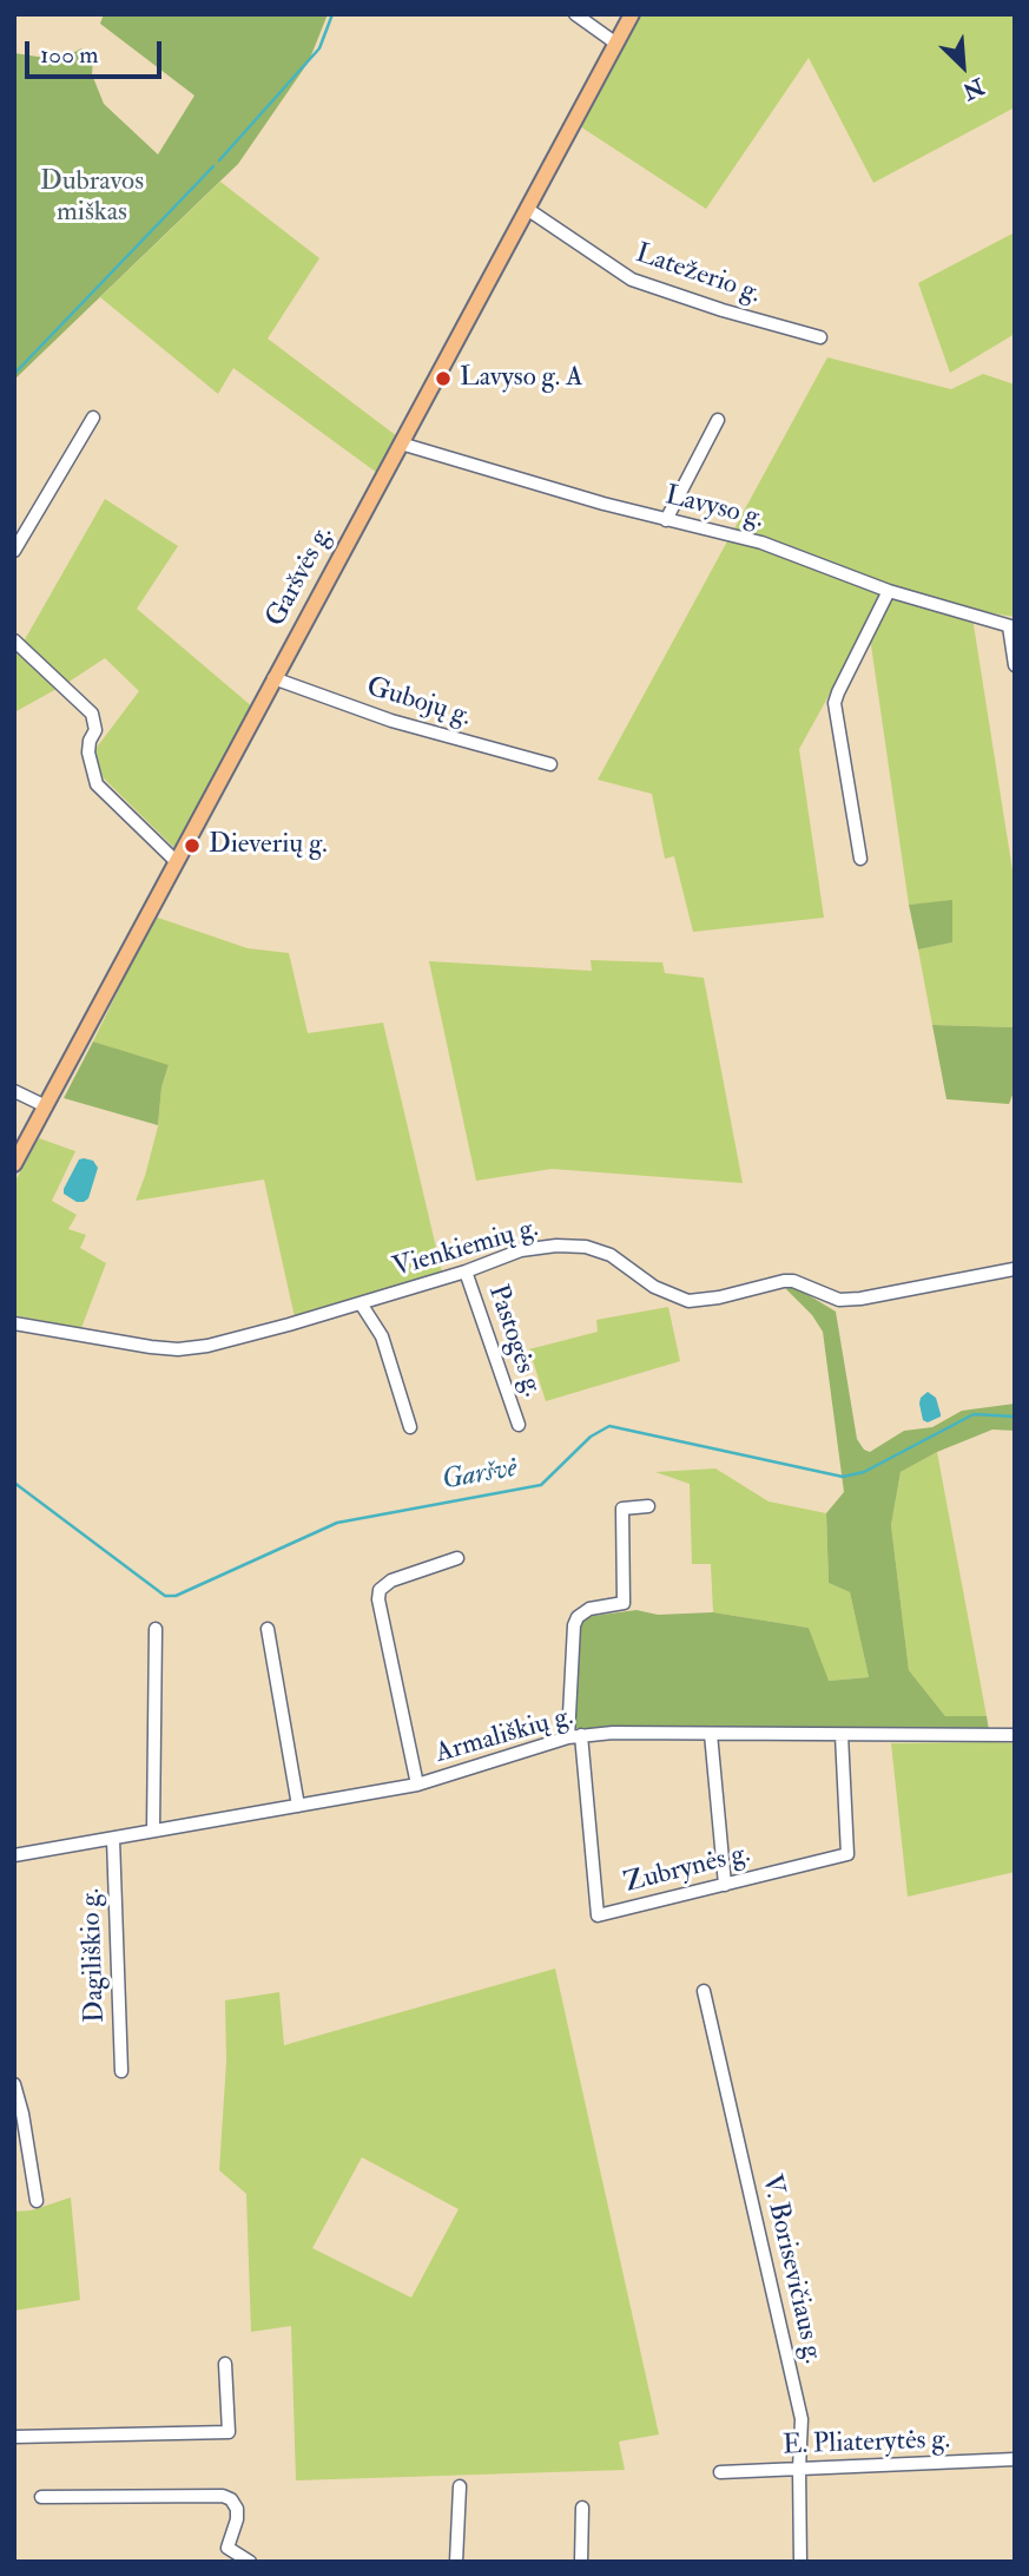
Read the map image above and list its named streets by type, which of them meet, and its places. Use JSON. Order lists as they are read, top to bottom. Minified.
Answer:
{"streets":{"main road":["Garšvės g."],"street":["Latežerio g.","Lavyso g.","Gubojų g.","Vienkiemių g.","Pastogės g.","Armališkių g.","Zubrynės g.","Dagiliškio g.","V. Borisevičiaus g.","E. Pliaterytės g."]},"crossings":[["Latežerio g.","Garšvės g."],["Lavyso g.","Garšvės g."],["Garšvės g.","Gubojų g."],["Vienkiemių g.","Pastogės g."],["Armališkių g.","Zubrynės g."],["Armališkių g.","Dagiliškio g."],["V. Borisevičiaus g.","E. Pliaterytės g."]],"water":["Garšvė"],"parks":["Dubravos miškas"],"places":["Lavyso g. A","Dieverių g."],"scale_bar":"100 m","north":"bottom right"}
